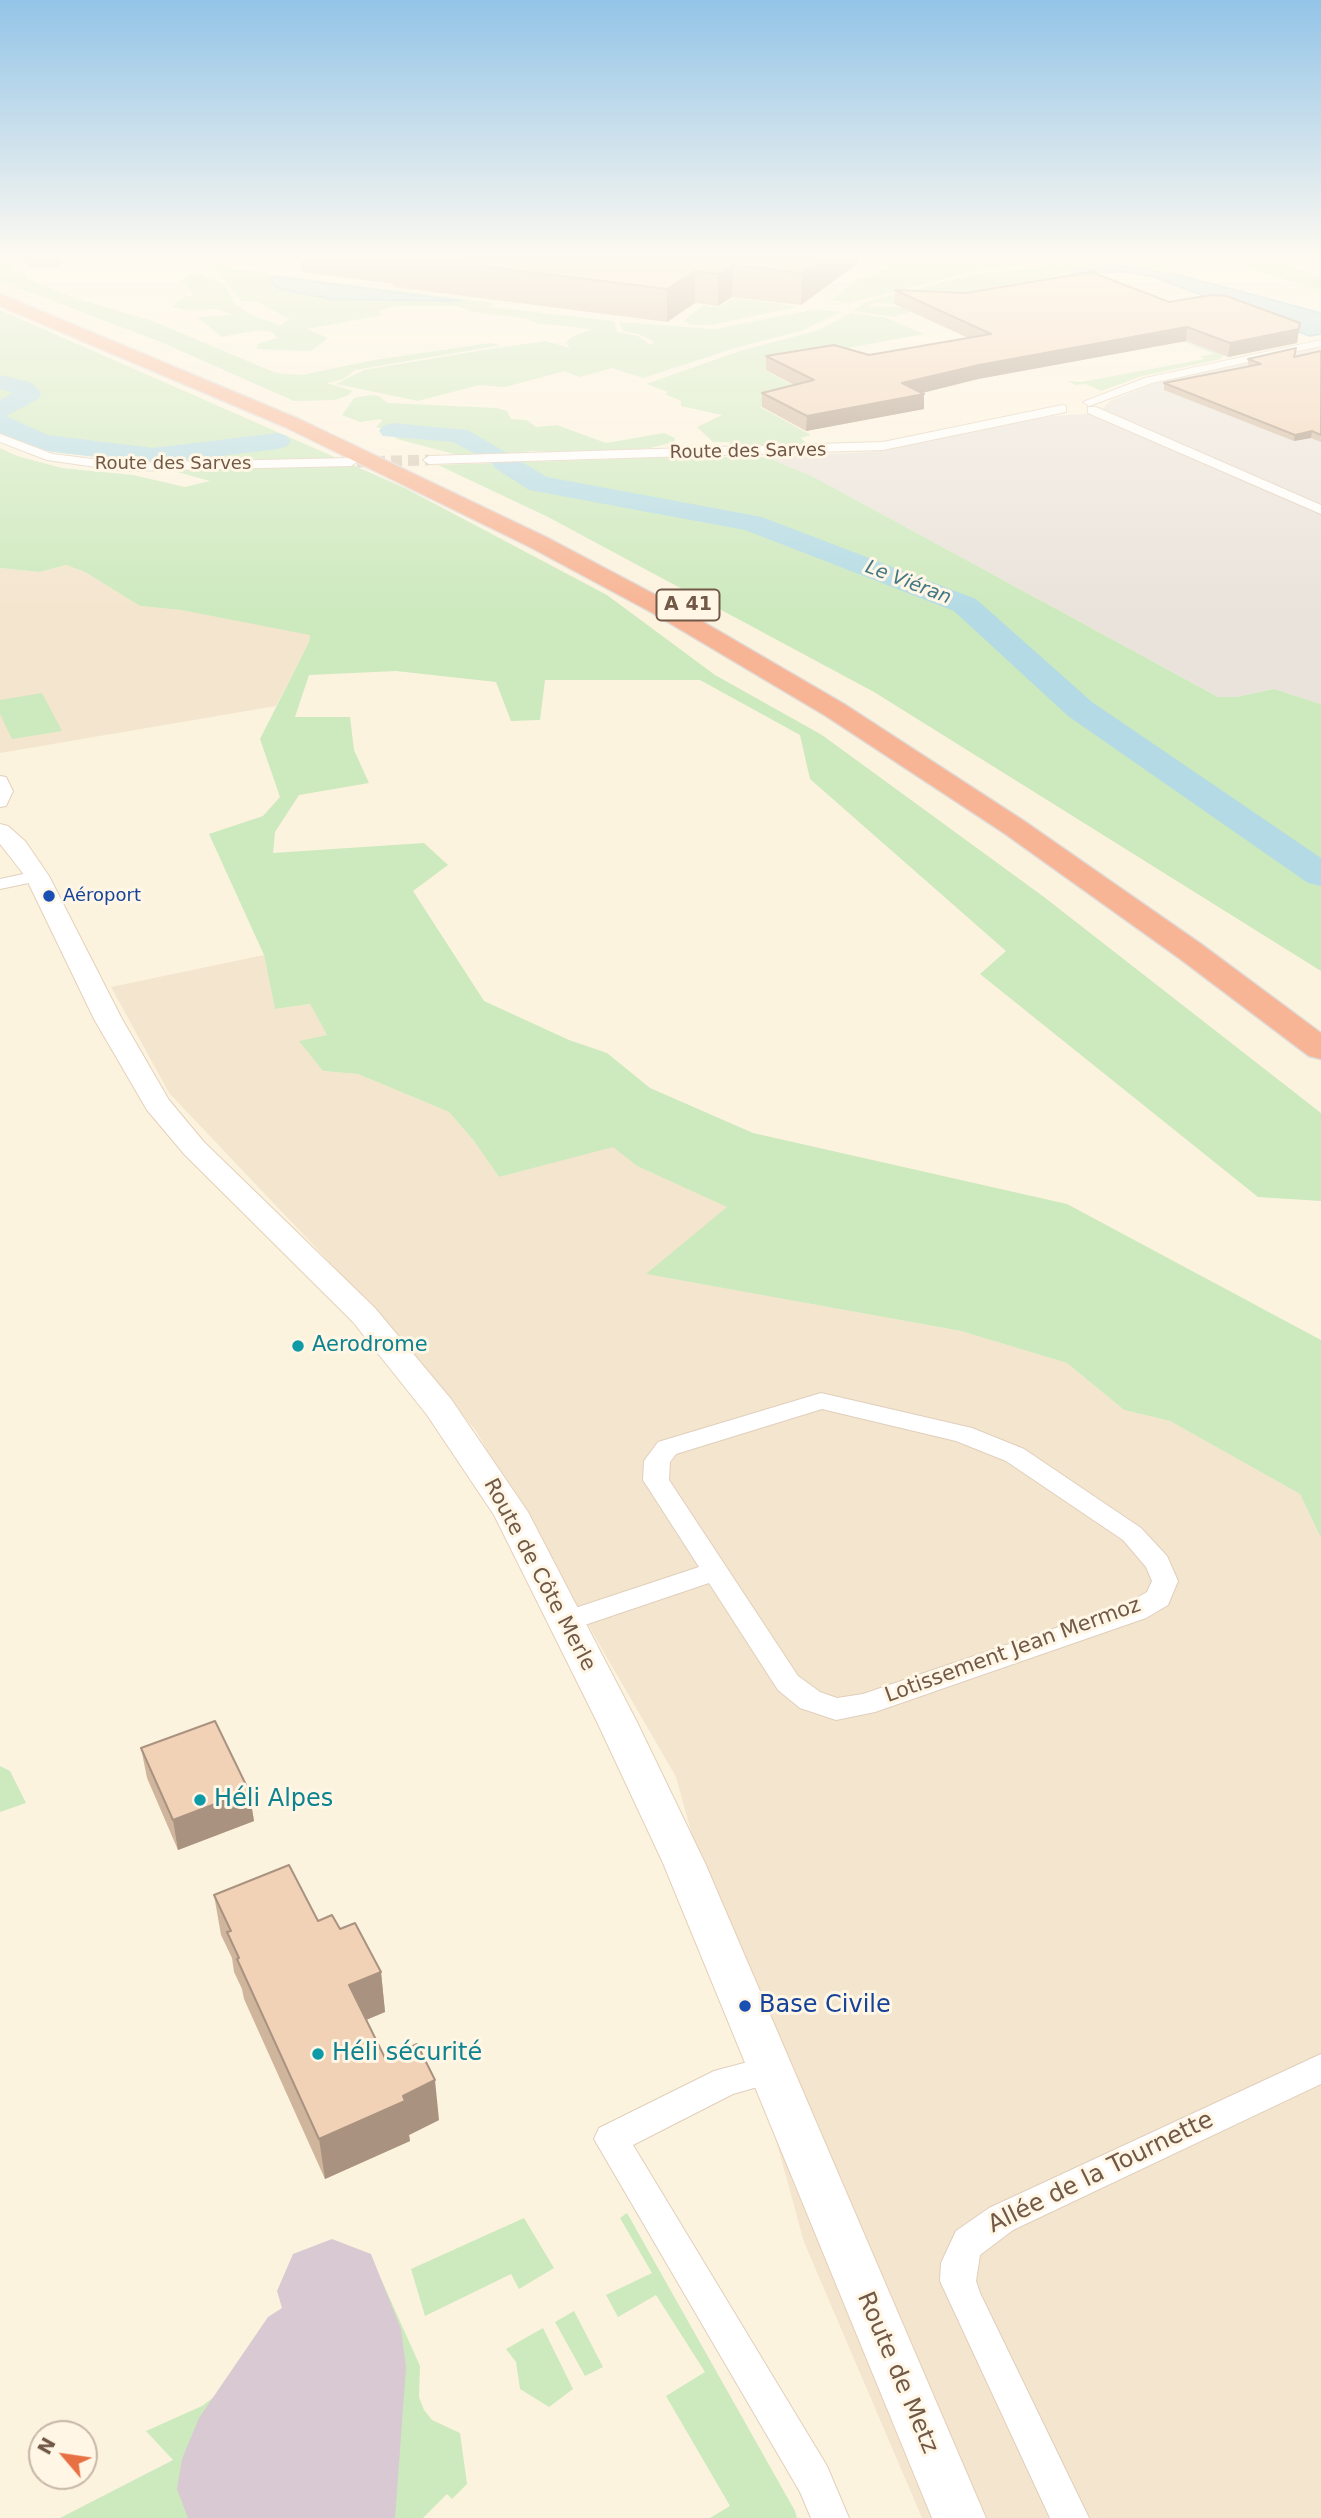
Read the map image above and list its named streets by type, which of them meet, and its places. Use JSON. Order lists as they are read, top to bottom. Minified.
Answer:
{"streets":{"highway":["A 41"],"main road":["Route de Côte Merle","Route de Metz"],"street":["Route des Sarves","Lotissement Jean Mermoz","Allée de la Tournette"]},"crossings":[["Route de Côte Merle","Route de Metz"]],"water":["Le Viéran"],"places":["Aéroport","Aerodrome","Héli Alpes","Base Civile","Héli sécurité"],"north":"top left"}
